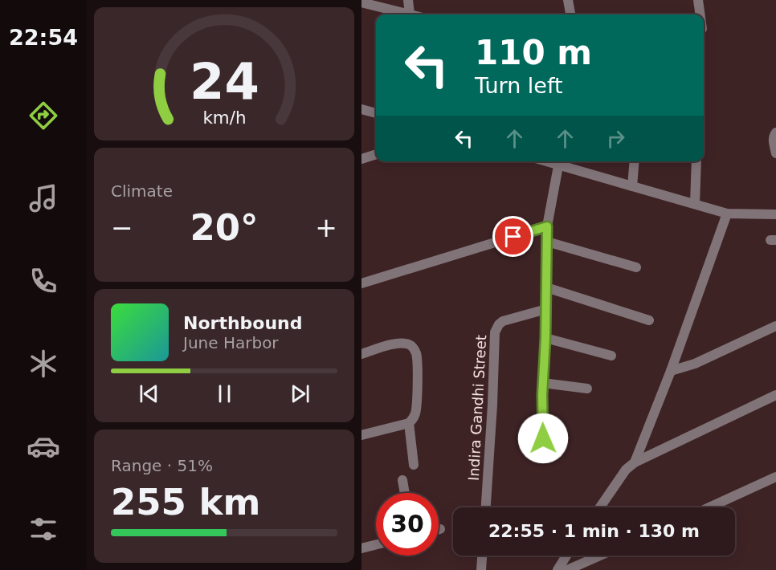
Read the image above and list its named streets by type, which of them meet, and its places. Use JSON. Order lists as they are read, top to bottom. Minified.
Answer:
{"streets":{"street":["Indira Gandhi Street"]},"page":{"tabs":"22:54","turn":["110 m","Turn left"],"tile":["Climate",["Range · 51%","255 km"]],"heat":["−","20°","+"],"song":["Northbound","June Harbor"],"limit":"30","trip":"22:55 · 1 min · 130 m","gauge":["24","km/h"]}}
